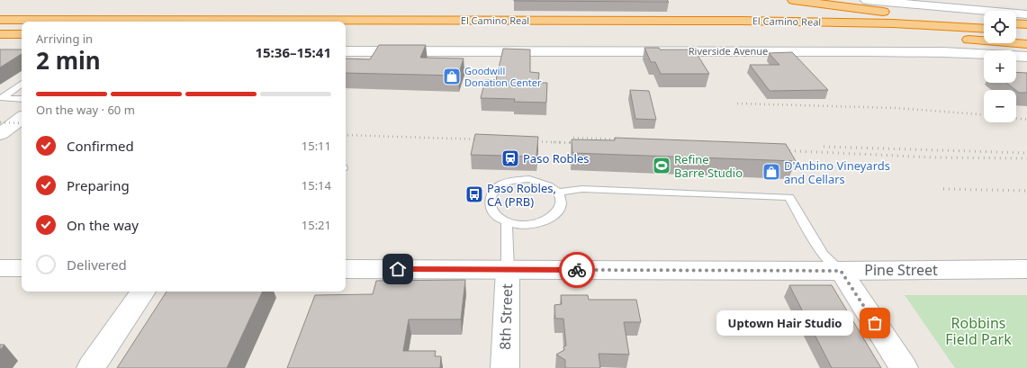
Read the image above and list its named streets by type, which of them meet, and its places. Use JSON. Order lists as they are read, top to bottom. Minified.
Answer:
{"streets":{"highway":["El Camino Real"],"street":["Riverside Avenue","Pine Street","8th Street"]},"crossings":[["Pine Street","8th Street"]],"parks":["Robbins Field Park"],"places":{"shop":["Goodwill Donation Center","D'Anbino Vineyards and Cellars"],"station":["Paso Robles"],"sports":["Refine Barre Studio"],"bus stop":["Paso Robles, CA (PRB)"],"other":["Uptown Hair Studio"]},"page":{"map_buttons":["+","−"],"heading":["2 min","Arriving in","15:36–15:41"],"bar":"On the way · 60 m","list":[["Confirmed","15:11"],["Preparing","15:14"],["On the way","15:21"],"Delivered"],"bubble":"Uptown Hair Studio"}}
